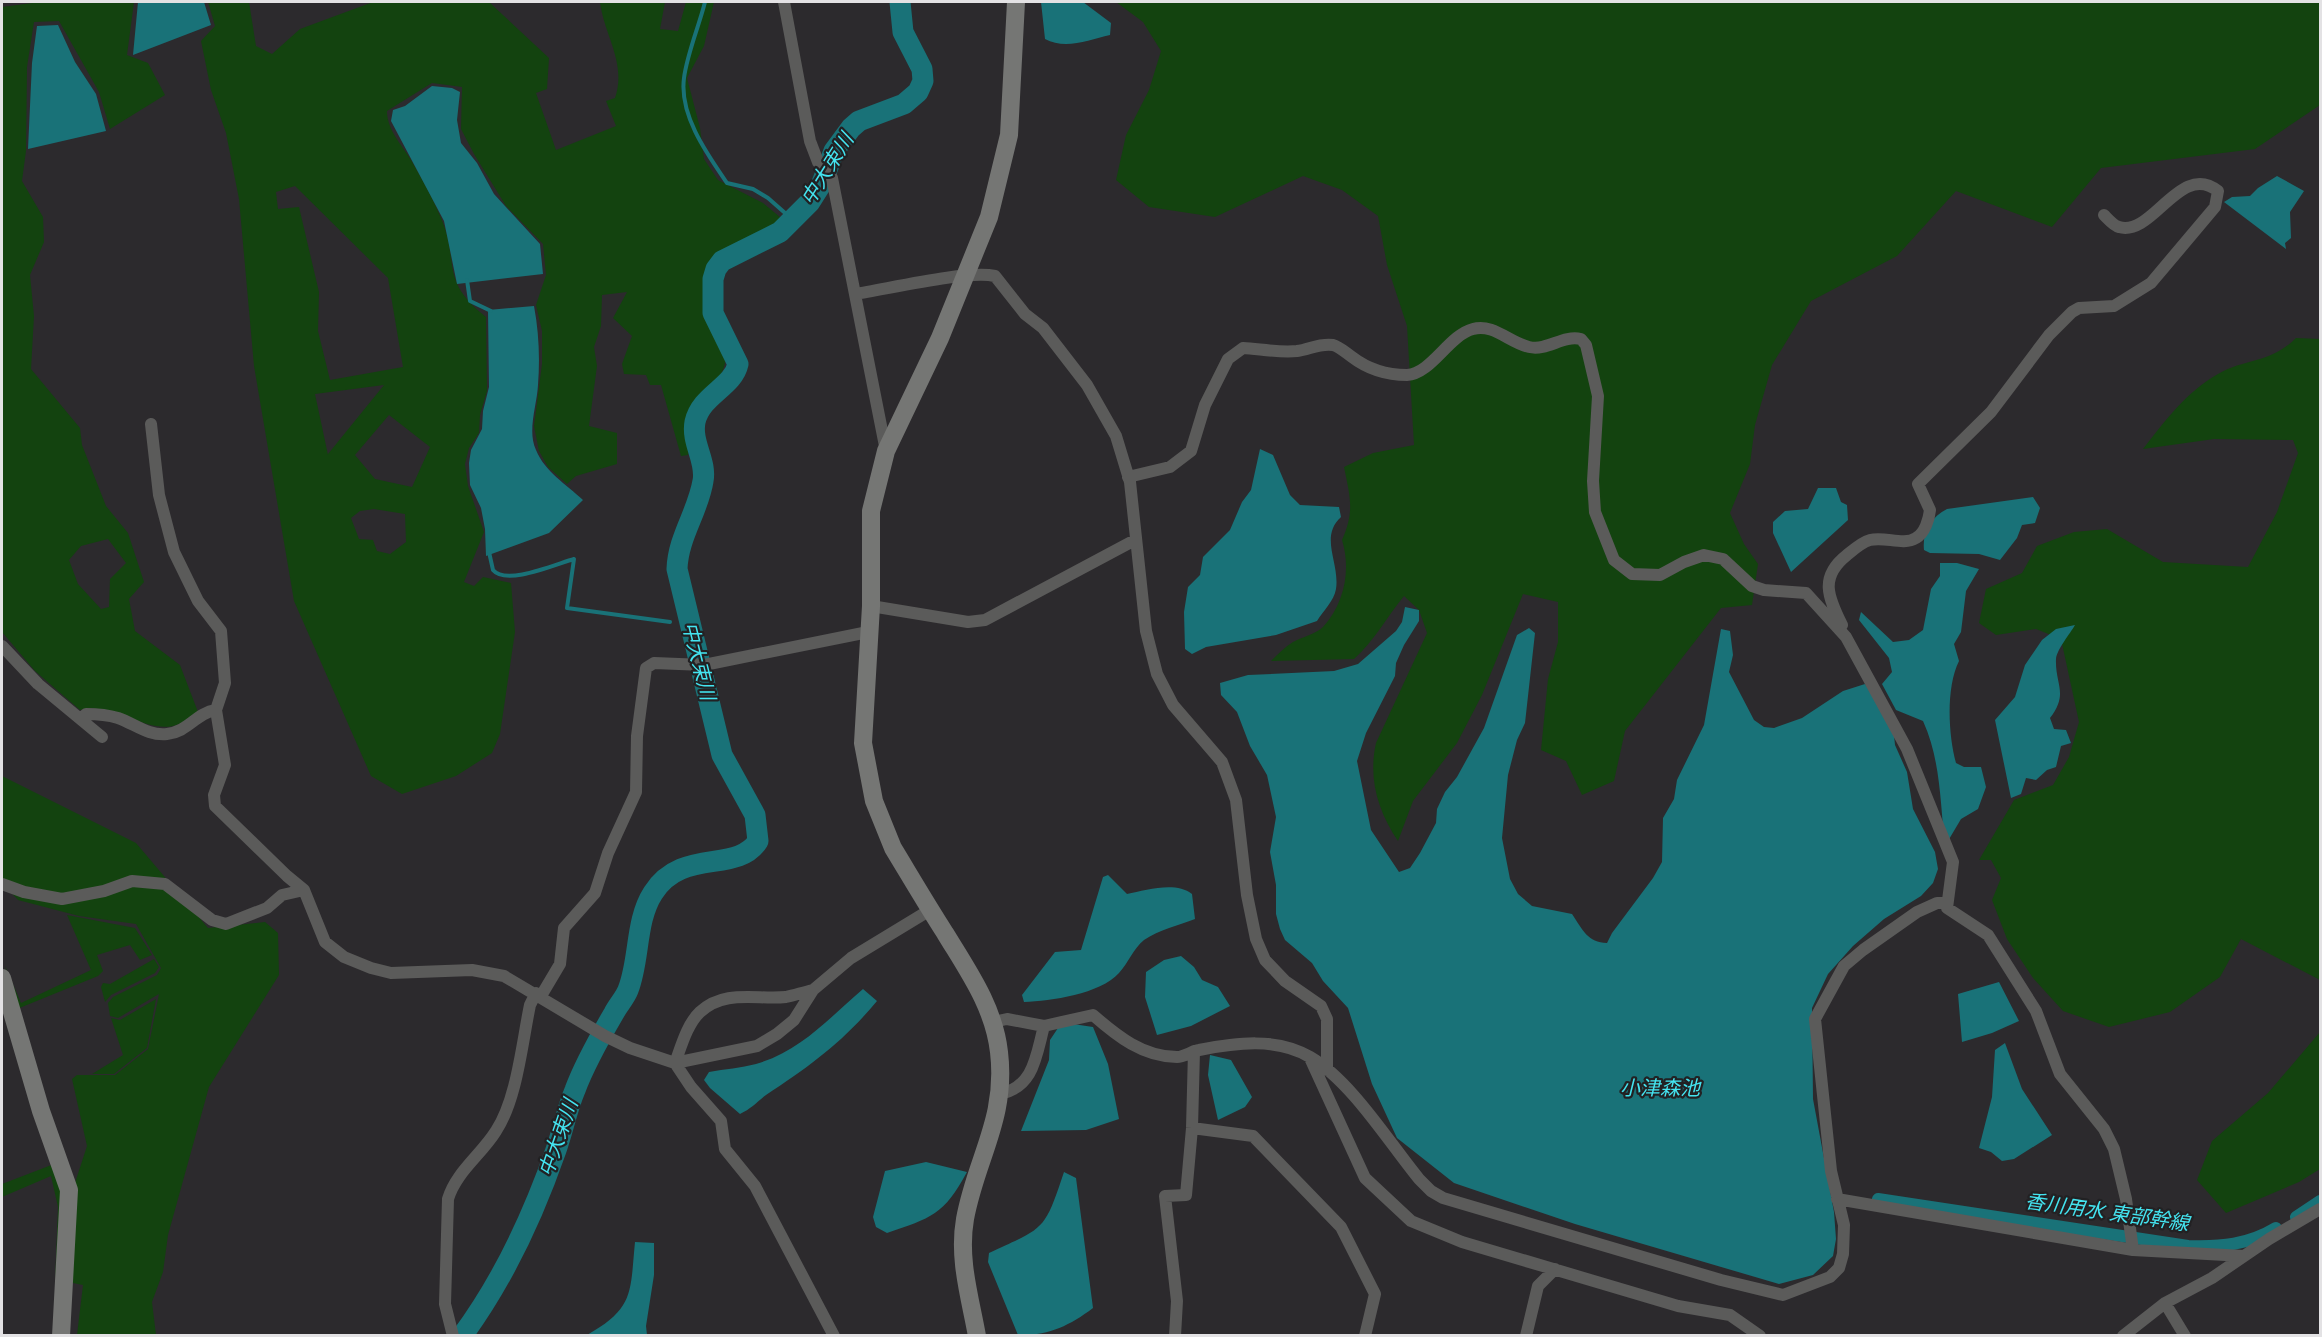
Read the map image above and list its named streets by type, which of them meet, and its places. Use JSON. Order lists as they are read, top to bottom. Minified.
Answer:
{"water":["中大束川","小津森池","香川用水 東部幹線"]}
